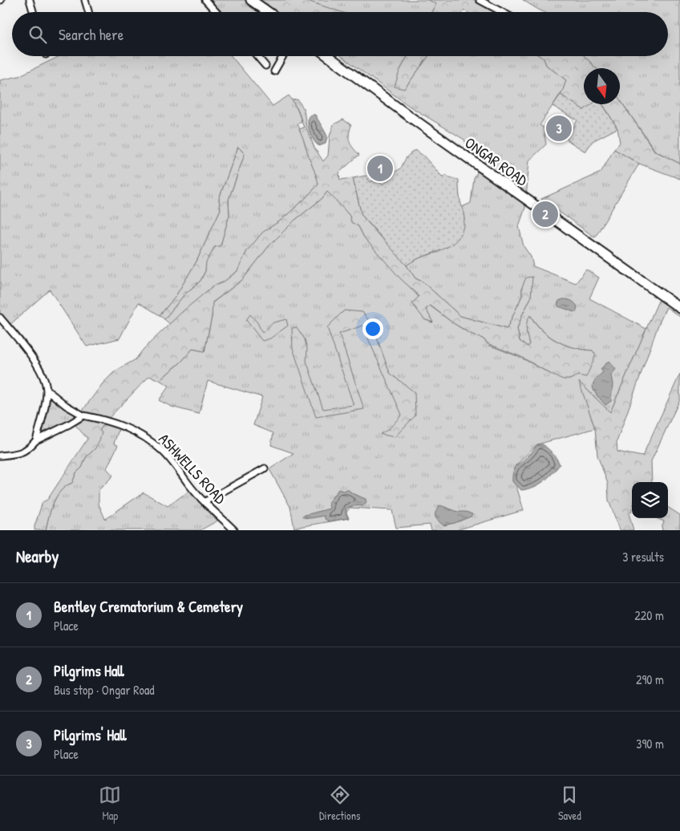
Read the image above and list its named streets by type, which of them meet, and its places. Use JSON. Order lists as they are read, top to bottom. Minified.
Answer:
{"streets":{"main road":["ONGAR ROAD"],"street":["ASHWELLS ROAD"]},"north":"bottom","page":{"search":"Search here","pins":["3","1","2"],"heading":["Nearby","3 results"],"list":[{"mark":"1","name":"Bentley Crematorium & Cemetery","note":"Place","value":"220 m"},{"mark":"2","name":"Pilgrims Hall","note":"Bus stop · Ongar Road","value":"290 m"},{"mark":"3","name":"Pilgrims' Hall","note":"Place","value":"390 m"}],"nav":["Map","Directions","Saved"]}}
